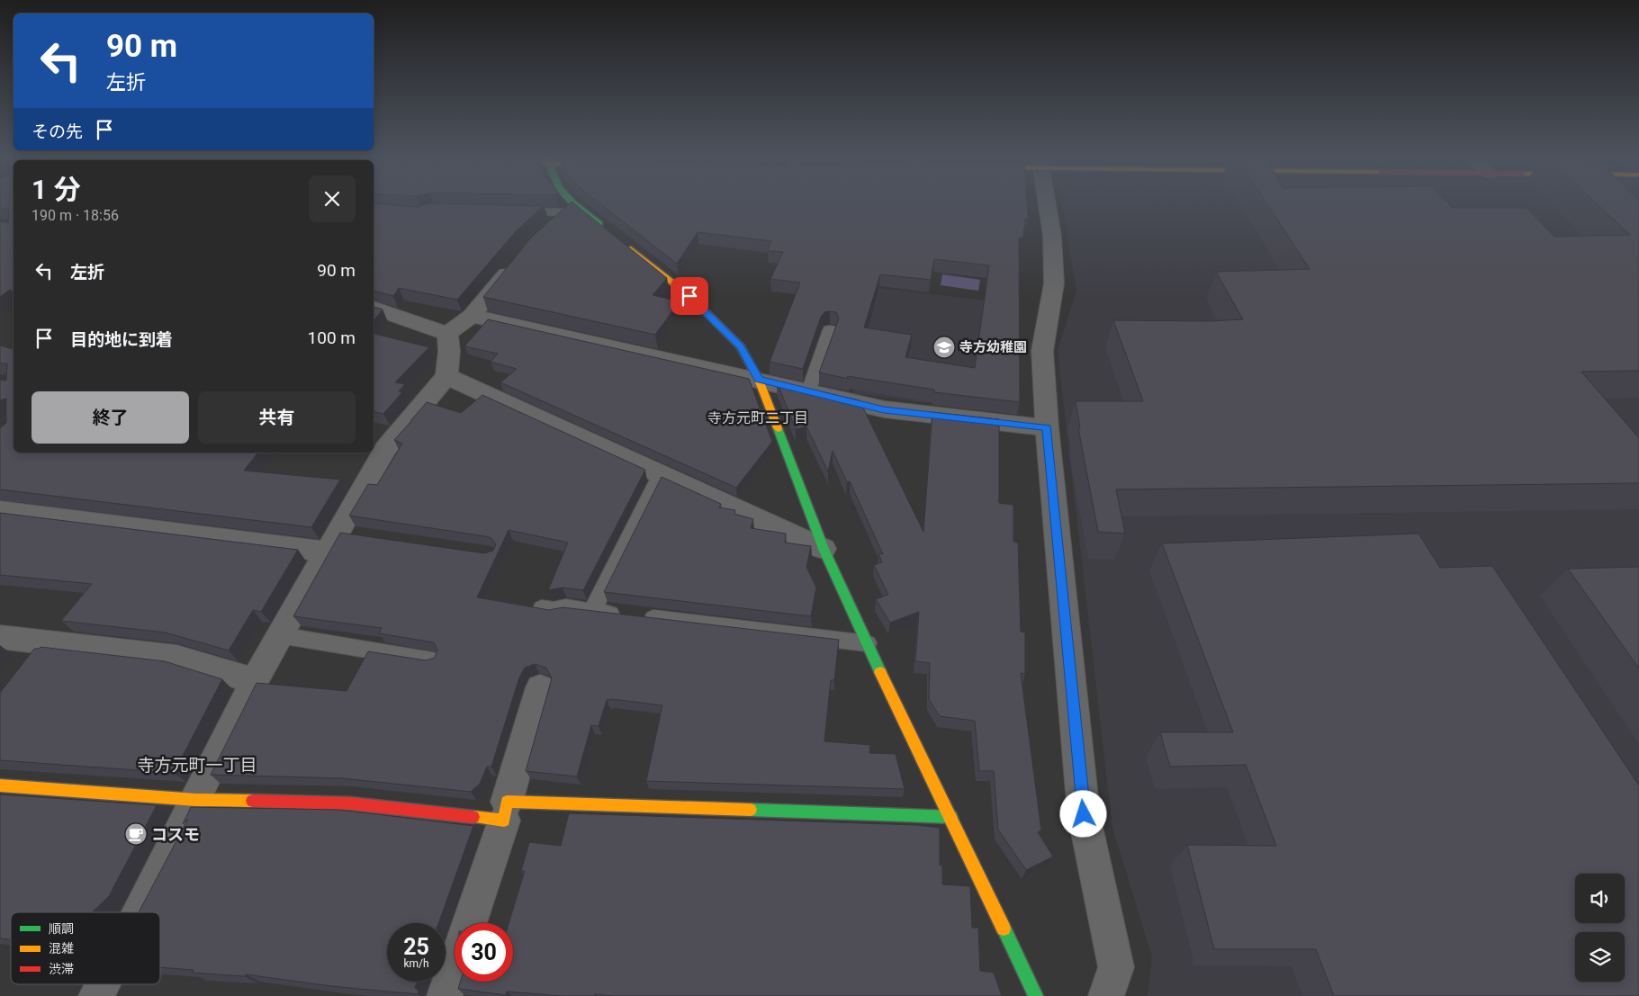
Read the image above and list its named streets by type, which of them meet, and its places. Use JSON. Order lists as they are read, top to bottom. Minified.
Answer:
{"districts":["寺方元町二丁目","寺方元町一丁目"],"places":{"school or university":["寺方幼稚園"],"cafe":["コスモ"]},"legend":["順調","混雑","渋滞"],"page":{"turn":["90 m","左折"],"then":"その先","heading":["1 分","190 m · 18:56"],"list":[{"name":"左折","value":"90 m"},{"name":"目的地に到着","value":"100 m"}],"buttons":["終了","共有"],"speed":"25 km/h","limit":"30"}}
